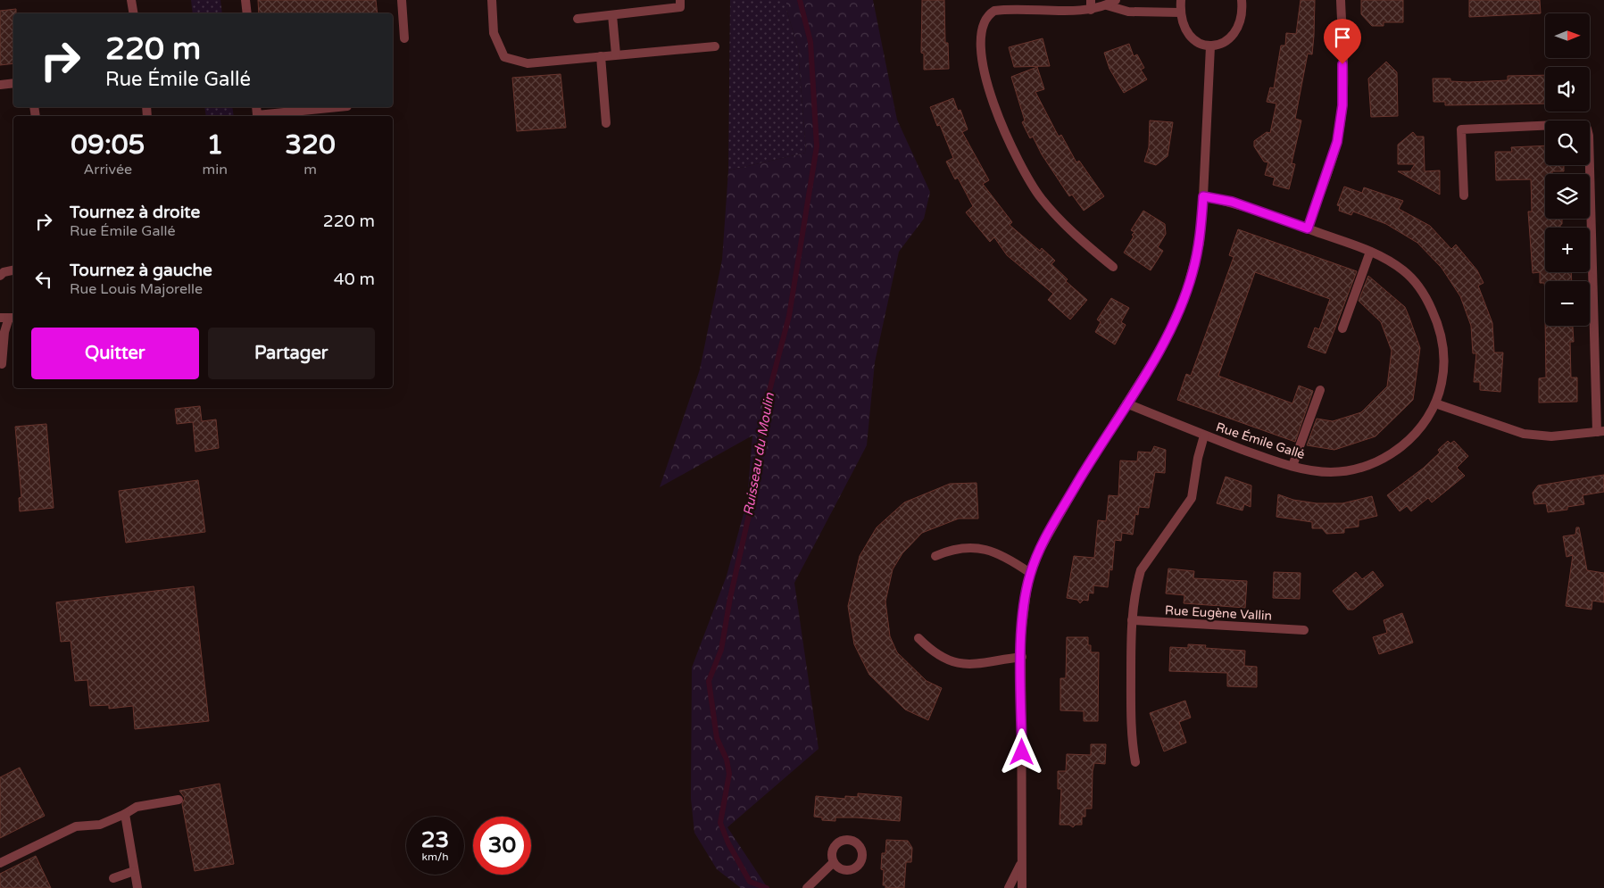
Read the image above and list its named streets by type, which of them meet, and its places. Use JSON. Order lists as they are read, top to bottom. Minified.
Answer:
{"streets":{"street":["Rue Émile Gallé","Rue Eugène Vallin"]},"water":["Ruisseau du Moulin"],"north":"right","page":{"map_buttons":["+","−"],"turn":["220 m","Rue Émile Gallé"],"eta":["09:05","Arrivée","1","min","320","m"],"list":[{"name":"Tournez à droite","note":"Rue Émile Gallé","value":"220 m"},{"name":"Tournez à gauche","note":"Rue Louis Majorelle","value":"40 m"}],"buttons":["Quitter","Partager"],"speed":"23 km/h","limit":"30"}}
